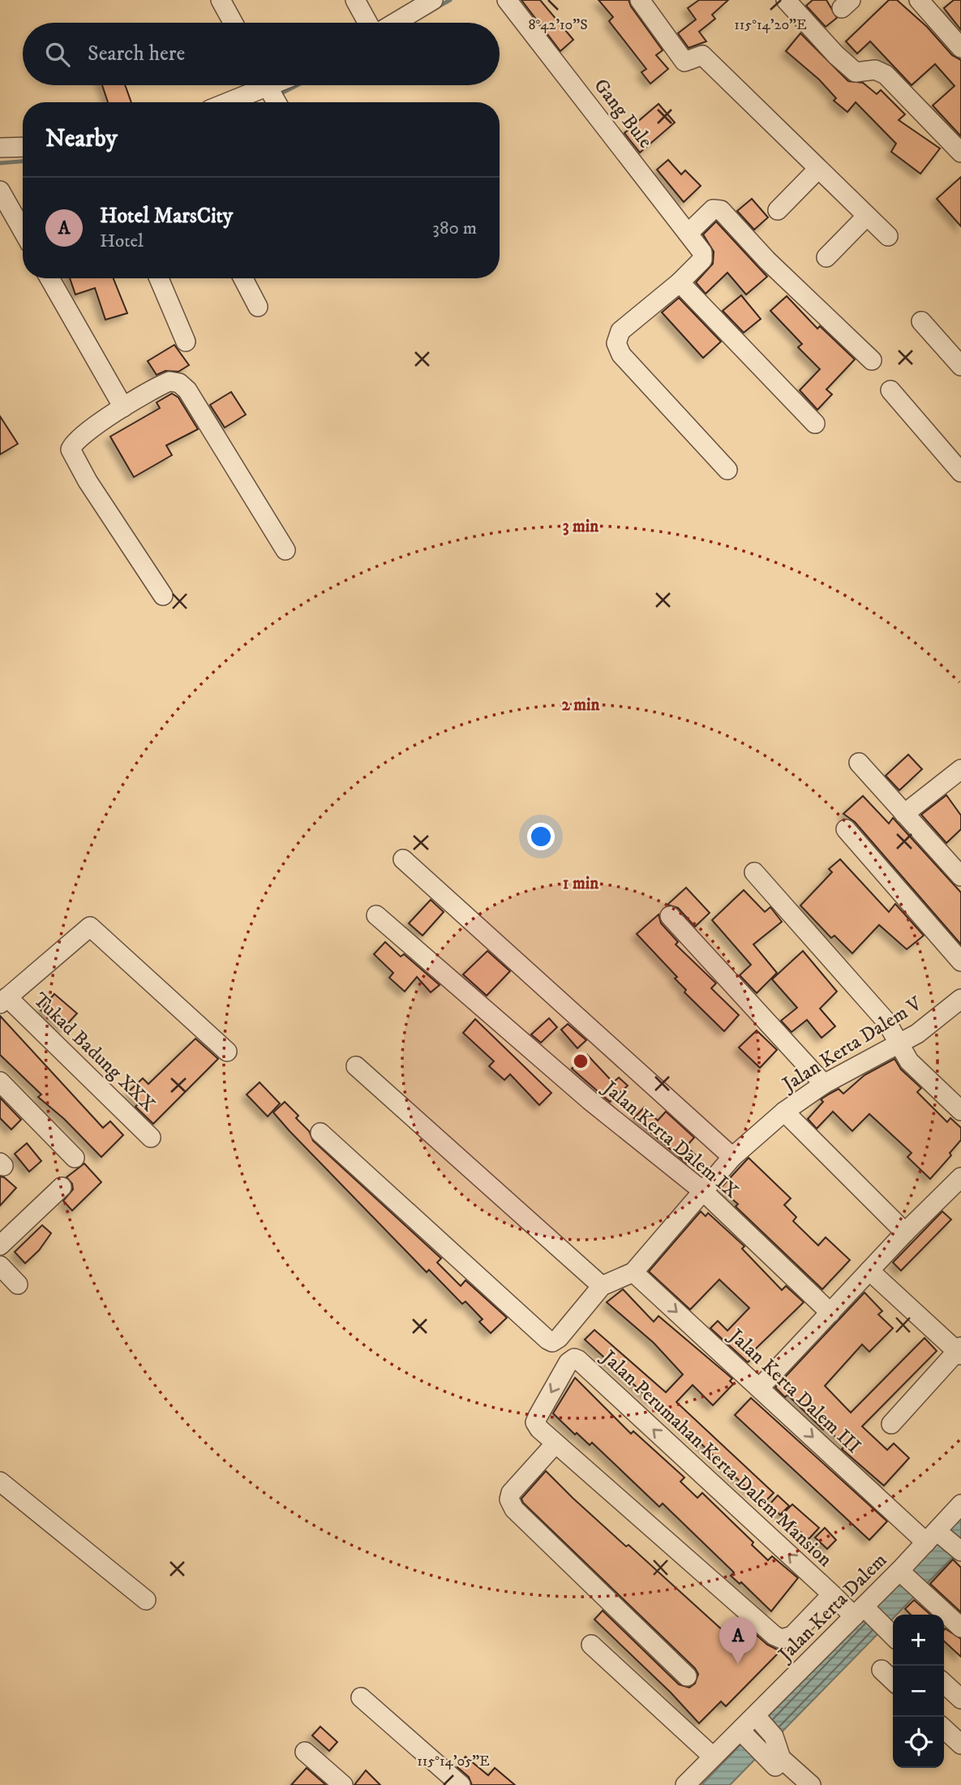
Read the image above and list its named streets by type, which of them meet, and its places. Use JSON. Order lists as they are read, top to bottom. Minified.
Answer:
{"streets":{"street":["Gang Bule","Jalan Kerta Dalem V","Tukad Badung XXX","Jalan Kerta Dalem IX","Jalan Kerta Dalem III","Jalan Perumahan Kerta Dalem Mansion","Jalan Kerta Dalem"]},"crossings":[["Jalan Kerta Dalem V","Jalan Kerta Dalem IX"],["Jalan Kerta Dalem V","Jalan Kerta Dalem III"],["Jalan Kerta Dalem III","Jalan Kerta Dalem"],["Jalan Perumahan Kerta Dalem Mansion","Jalan Kerta Dalem"]],"page":{"search":"Search here","heading":"Nearby","list":[{"mark":"A","name":"Hotel MarsCity","note":"Hotel","value":"380 m"}],"map_buttons":["+","−"],"pins":"A"},"coordinates":["8°42'10\"S","115°14'20\"E","115°14'05\"E"],"rings":["3 min","2 min","1 min"]}
